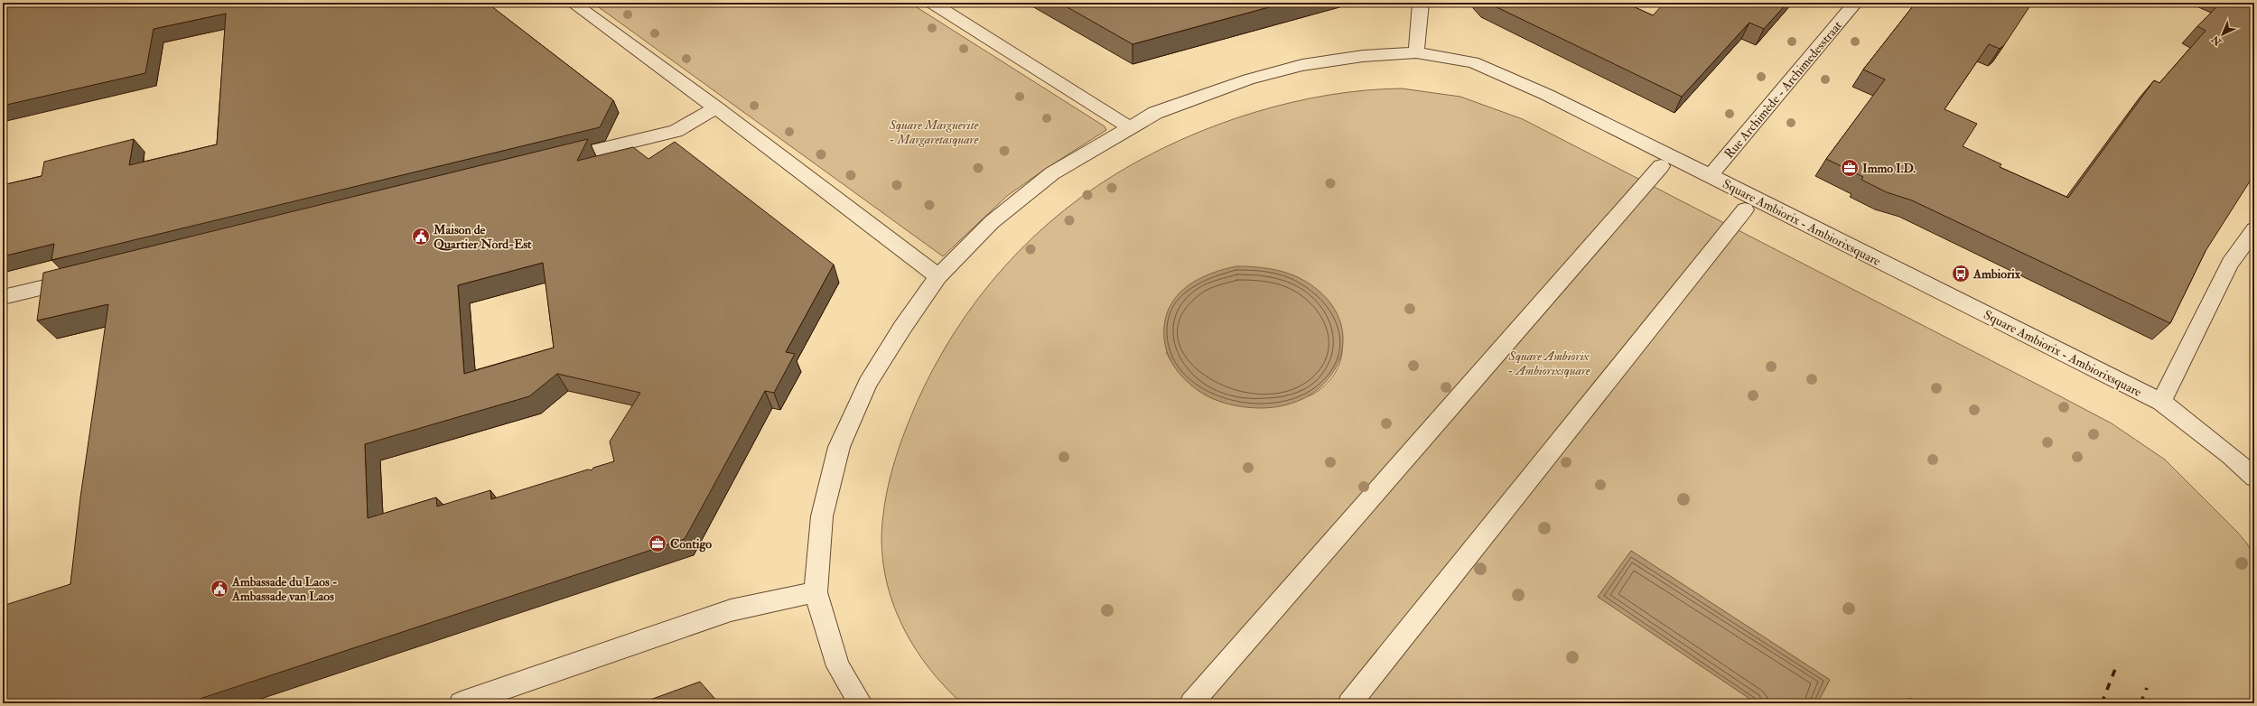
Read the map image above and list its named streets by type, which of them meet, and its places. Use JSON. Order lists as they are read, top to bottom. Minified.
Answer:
{"streets":{"street":["Rue Archimède - Archimedesstraat","Square Ambiorix - Ambiorixsquare"]},"crossings":[["Rue Archimède - Archimedesstraat","Square Ambiorix - Ambiorixsquare"]],"parks":["Square Marguerite - Margaretasquare","Square Ambiorix - Ambiorixsquare"],"places":{"office":["Immo I.D.","Contigo"],"public building":["Maison de Quartier Nord-Est","Ambassade du Laos - Ambassade van Laos"],"bus stop":["Ambiorix"]},"north":"bottom left"}
